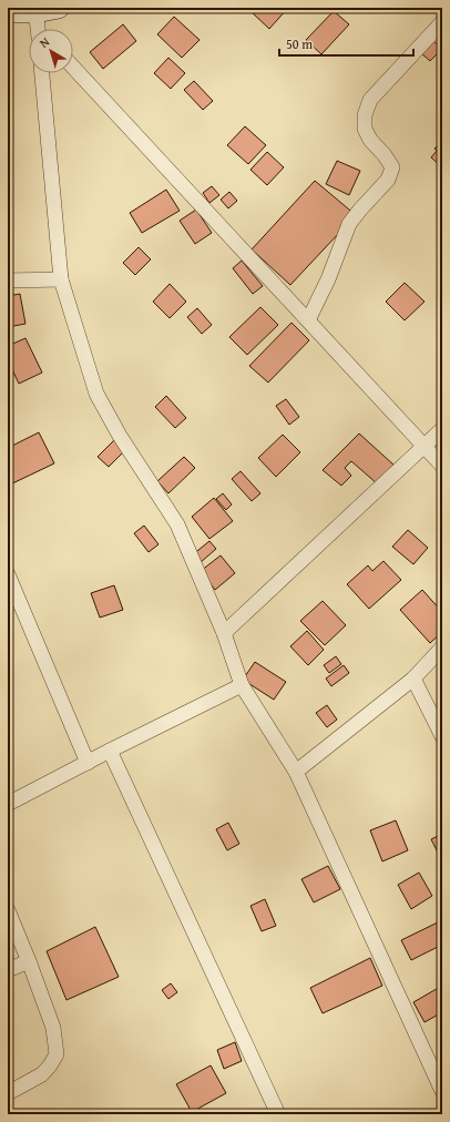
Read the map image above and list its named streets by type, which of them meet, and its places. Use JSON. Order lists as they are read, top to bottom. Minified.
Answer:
{"scale_bar":"50 m","north":"top left"}
